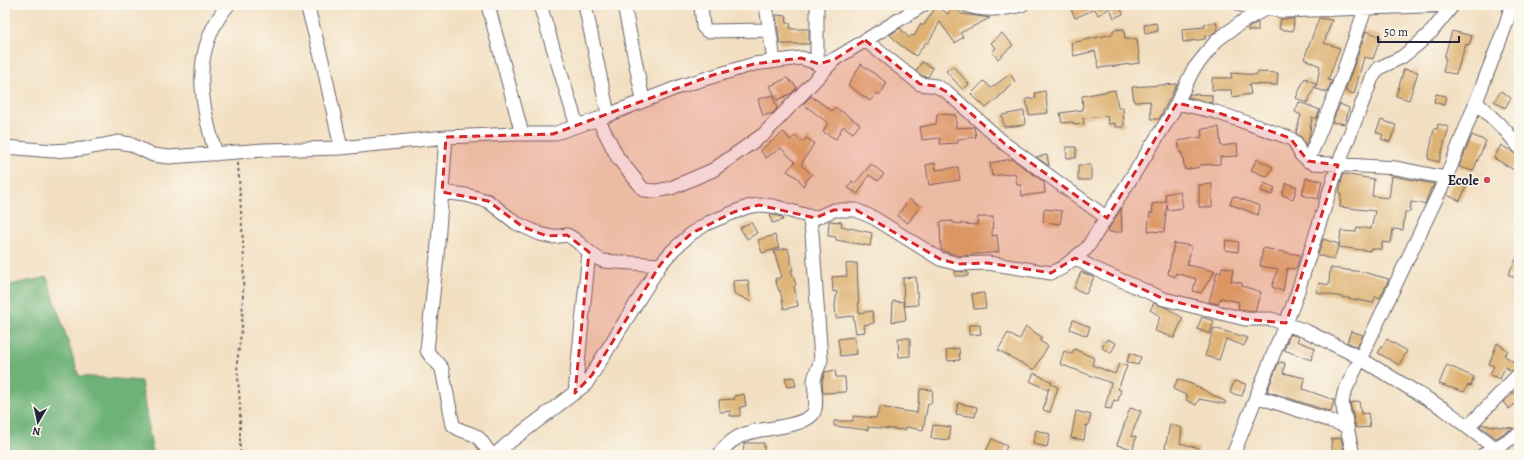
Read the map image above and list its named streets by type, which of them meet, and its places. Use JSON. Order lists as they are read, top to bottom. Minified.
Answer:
{"places":["Ecole"],"scale_bar":"50 m","north":"bottom"}
